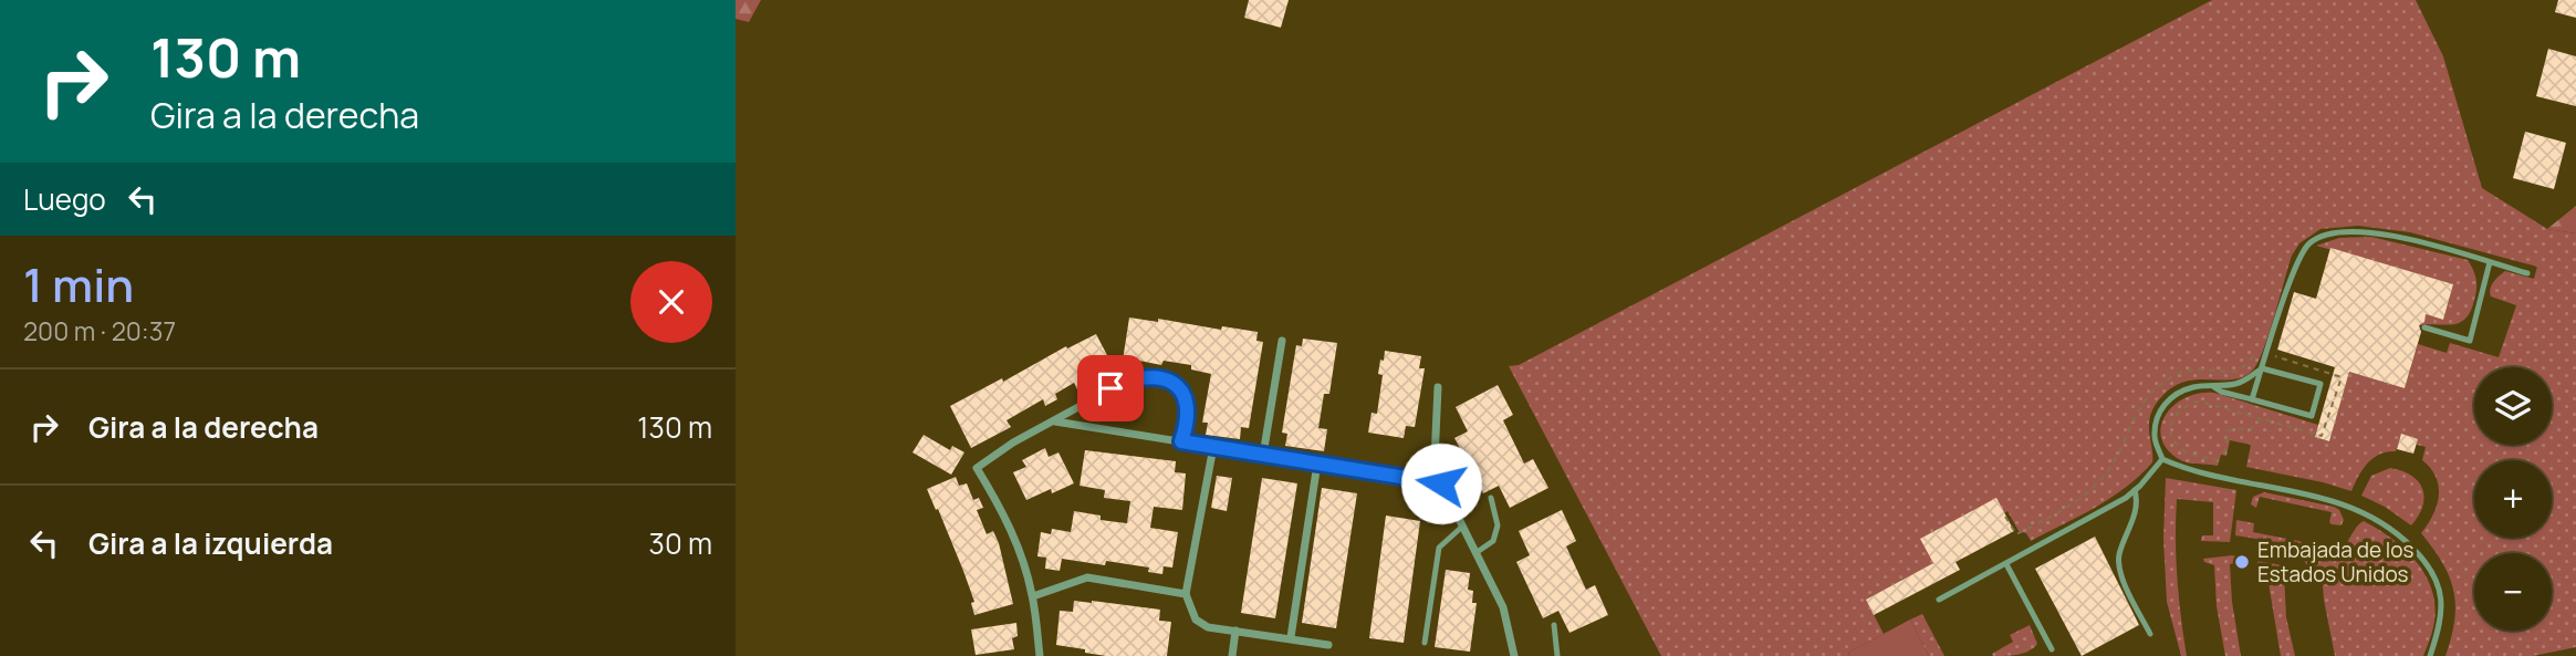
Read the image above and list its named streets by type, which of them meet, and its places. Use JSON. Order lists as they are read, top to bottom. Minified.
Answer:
{"places":["Embajada de los Estados Unidos"],"page":{"turn":["130 m","Gira a la derecha"],"then":"Luego","heading":["1 min","200 m · 20:37"],"list":[{"name":"Gira a la derecha","value":"130 m"},{"name":"Gira a la izquierda","value":"30 m"}],"map_buttons":["+","−"]}}
